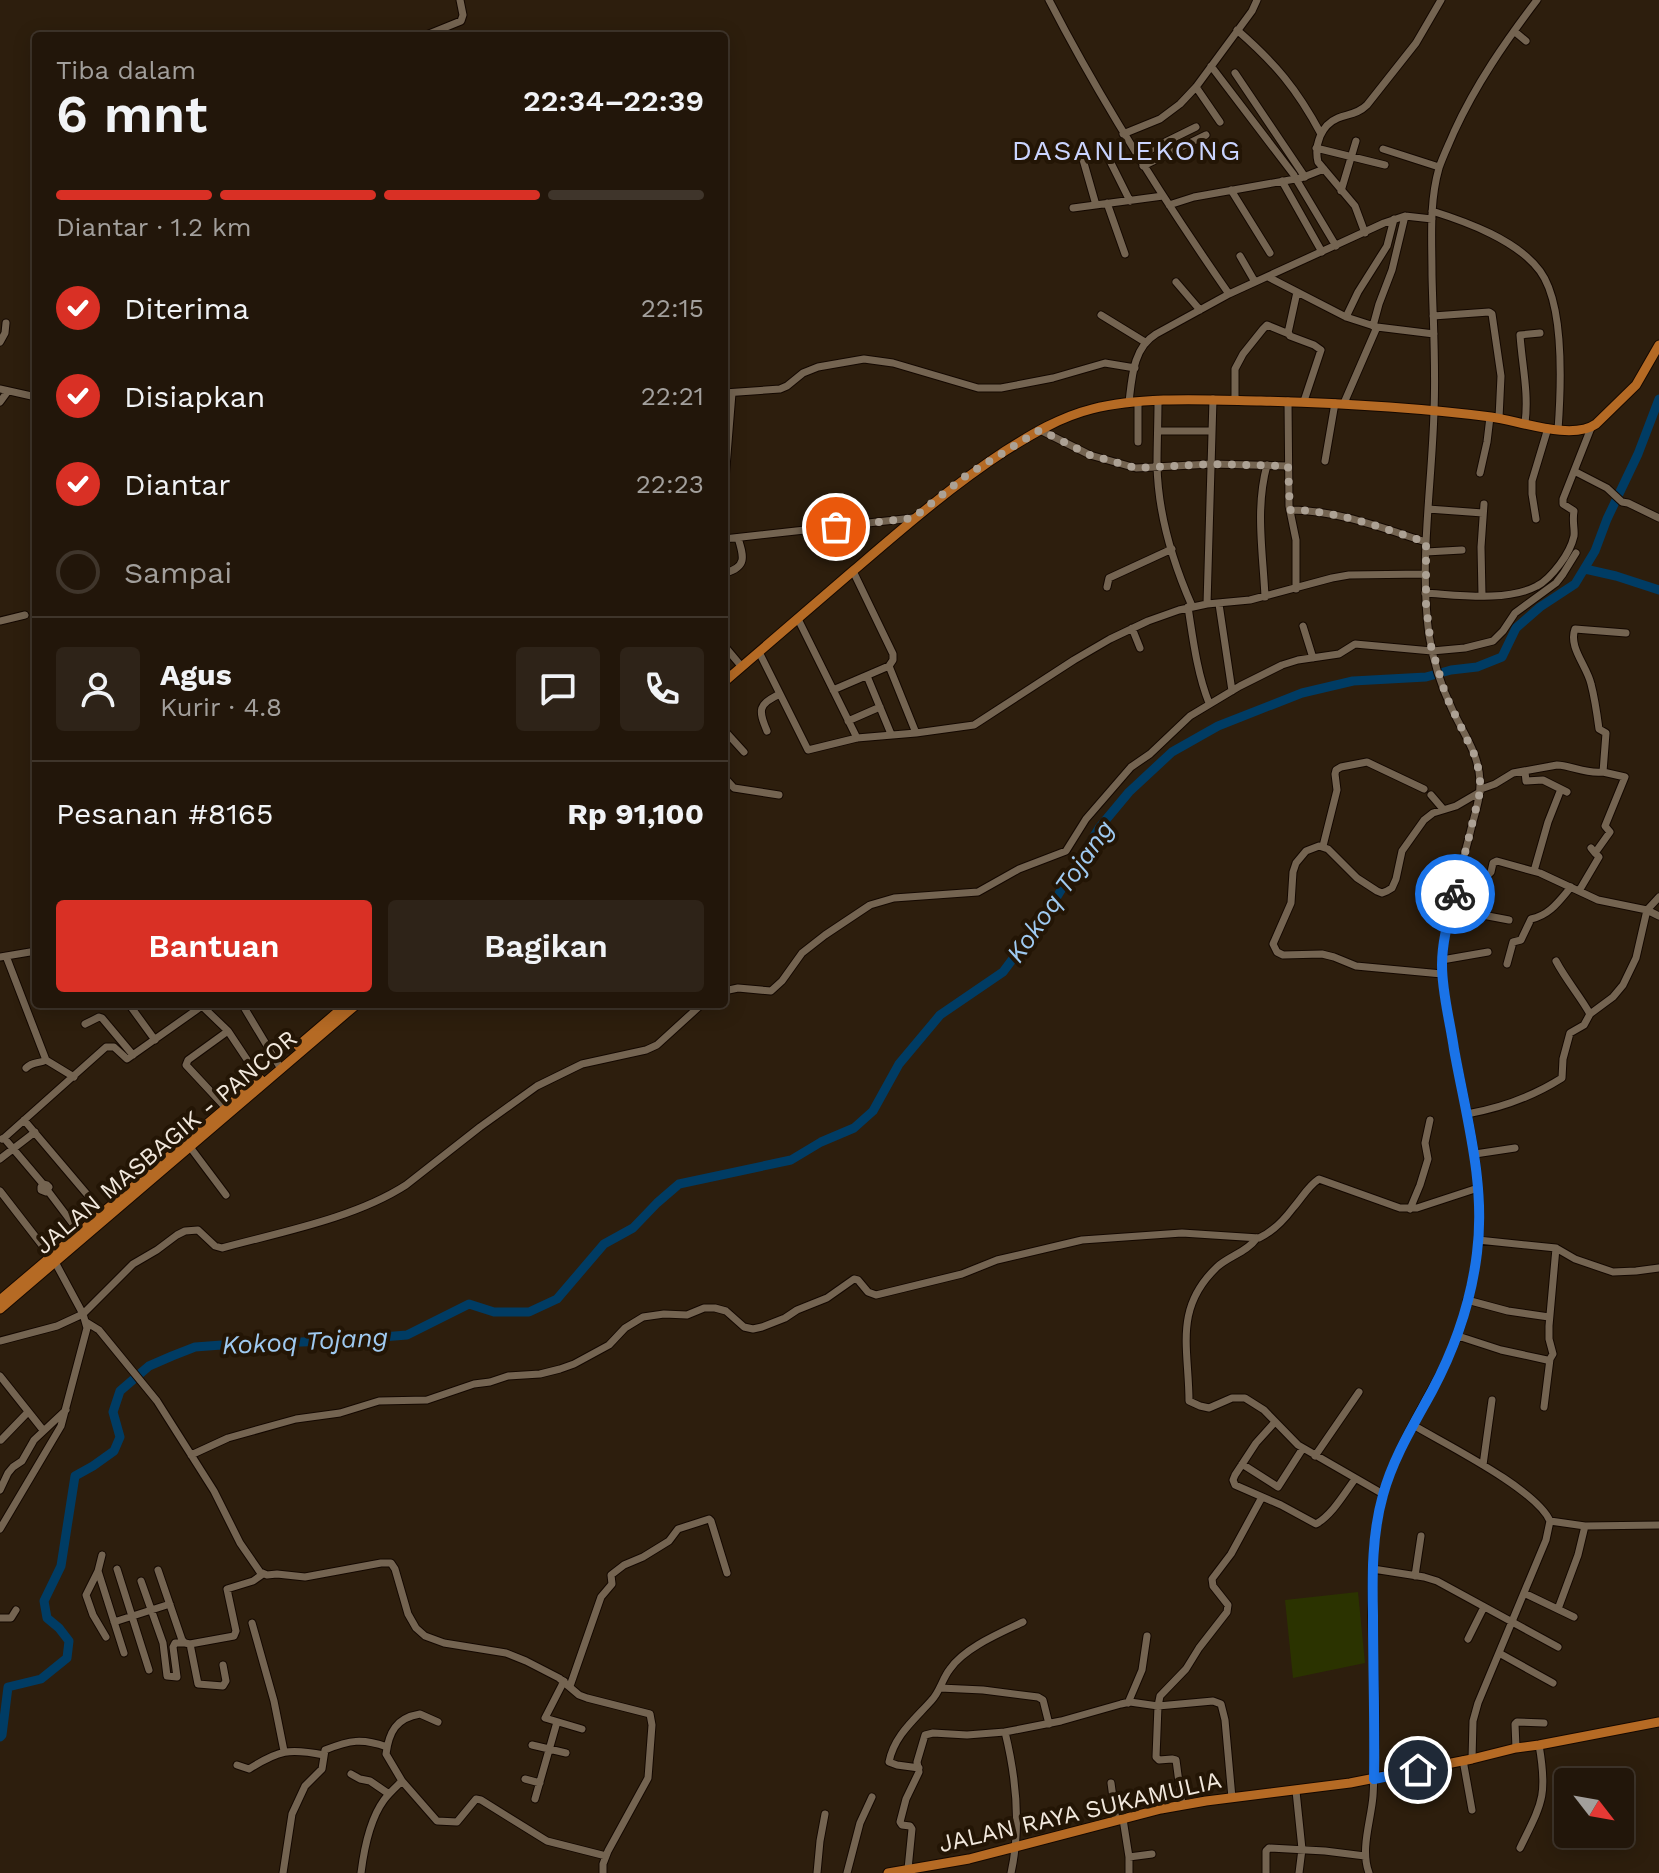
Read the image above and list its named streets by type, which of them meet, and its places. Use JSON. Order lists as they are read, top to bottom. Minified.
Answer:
{"streets":{"main road":["JALAN MASBAGIK - PANCOR","JALAN RAYA SUKAMULIA"]},"districts":["DASANLEKONG"],"water":["Kokoq Tojang"],"north":"bottom right","page":{"heading":["6 mnt","Tiba dalam","22:34–22:39"],"panel":["Agus","Kurir · 4.8","Pesanan #8165","Rp 91,100"],"bar":"Diantar · 1.2 km","list":[["Diterima","22:15"],["Disiapkan","22:21"],["Diantar","22:23"],"Sampai"],"buttons":["Bantuan","Bagikan"]}}
